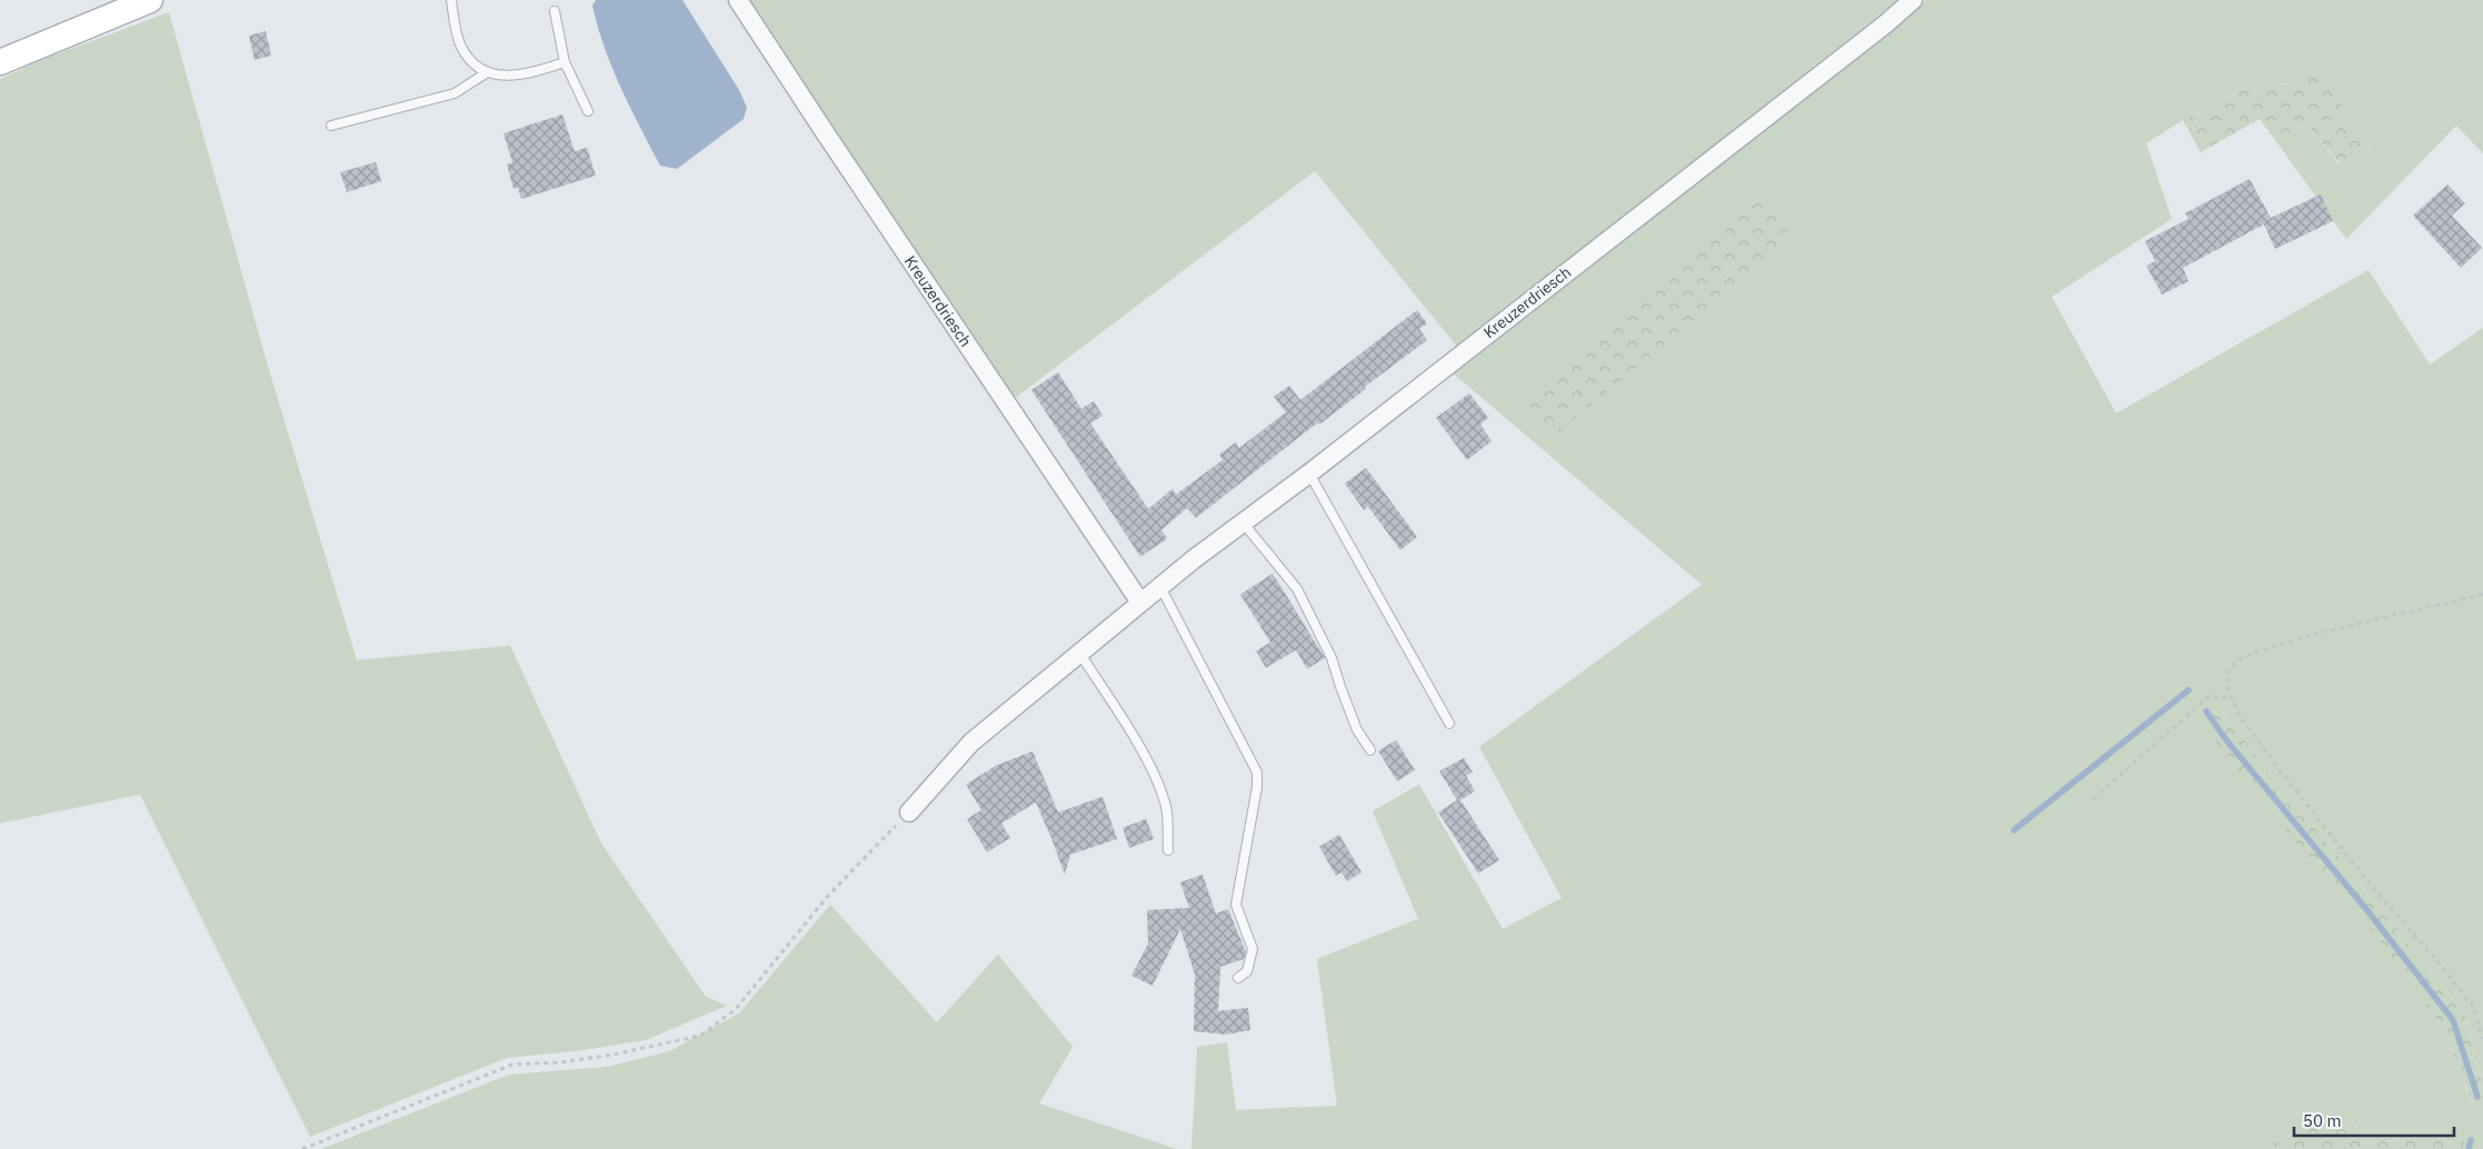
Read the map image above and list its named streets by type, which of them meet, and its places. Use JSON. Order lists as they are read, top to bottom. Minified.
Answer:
{"streets":{"street":["Kreuzerdriesch"]},"scale_bar":"50 m"}
